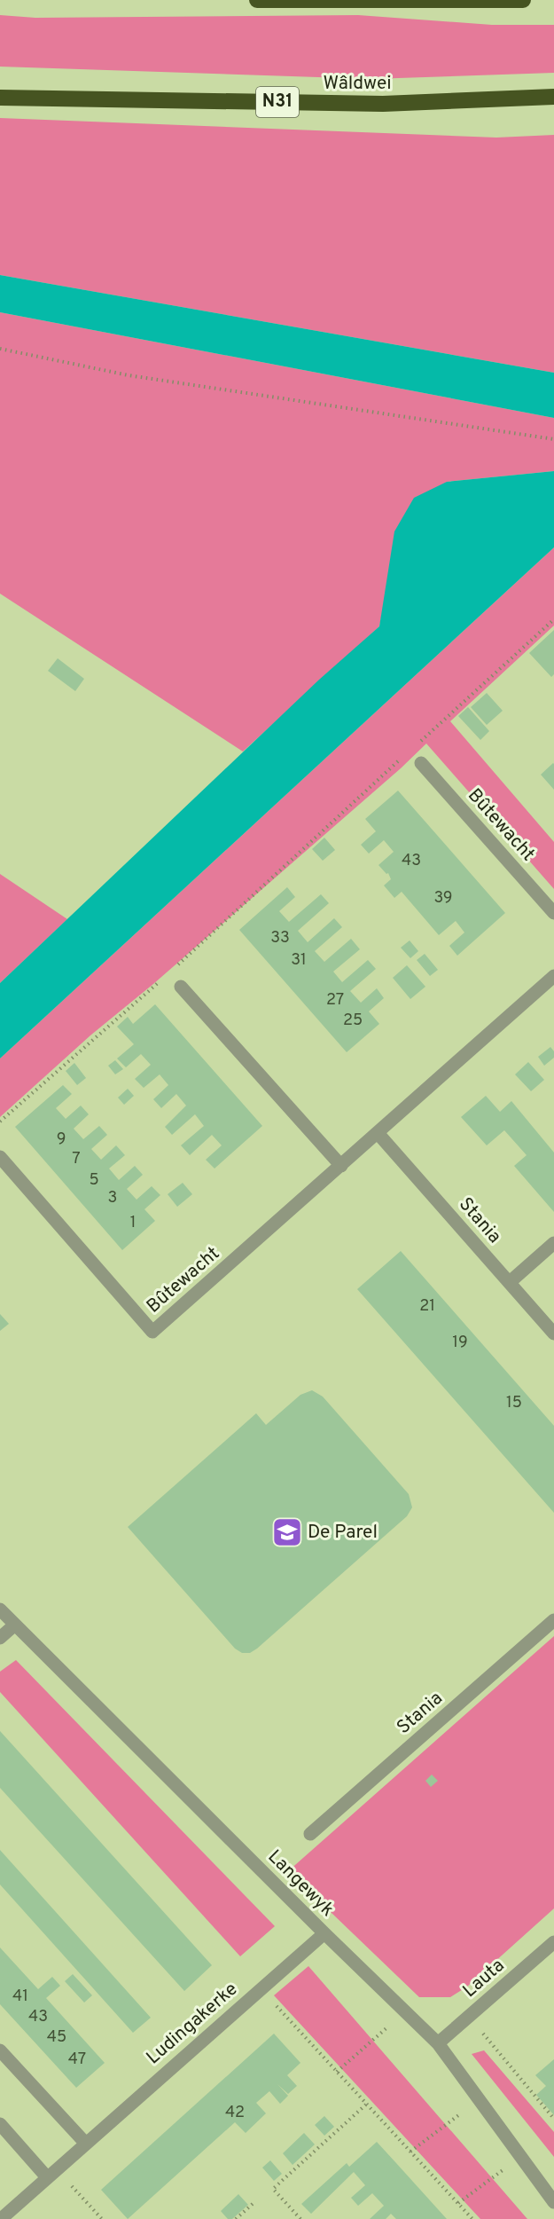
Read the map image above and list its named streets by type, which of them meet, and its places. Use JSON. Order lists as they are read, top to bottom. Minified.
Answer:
{"streets":{"highway":["Wâldwei","N31"],"street":["Bûtewacht","Stania","Langewyk","Lauta","Ludingakerke"]},"crossings":[["Bûtewacht","Stania"],["Langewyk","Lauta"],["Langewyk","Ludingakerke"]],"places":{"school or university":["De Parel"]},"house_numbers":["43","39","33","31","27","25","9","7","5","3","1","21","19","15","41","43","45","47","42"]}
